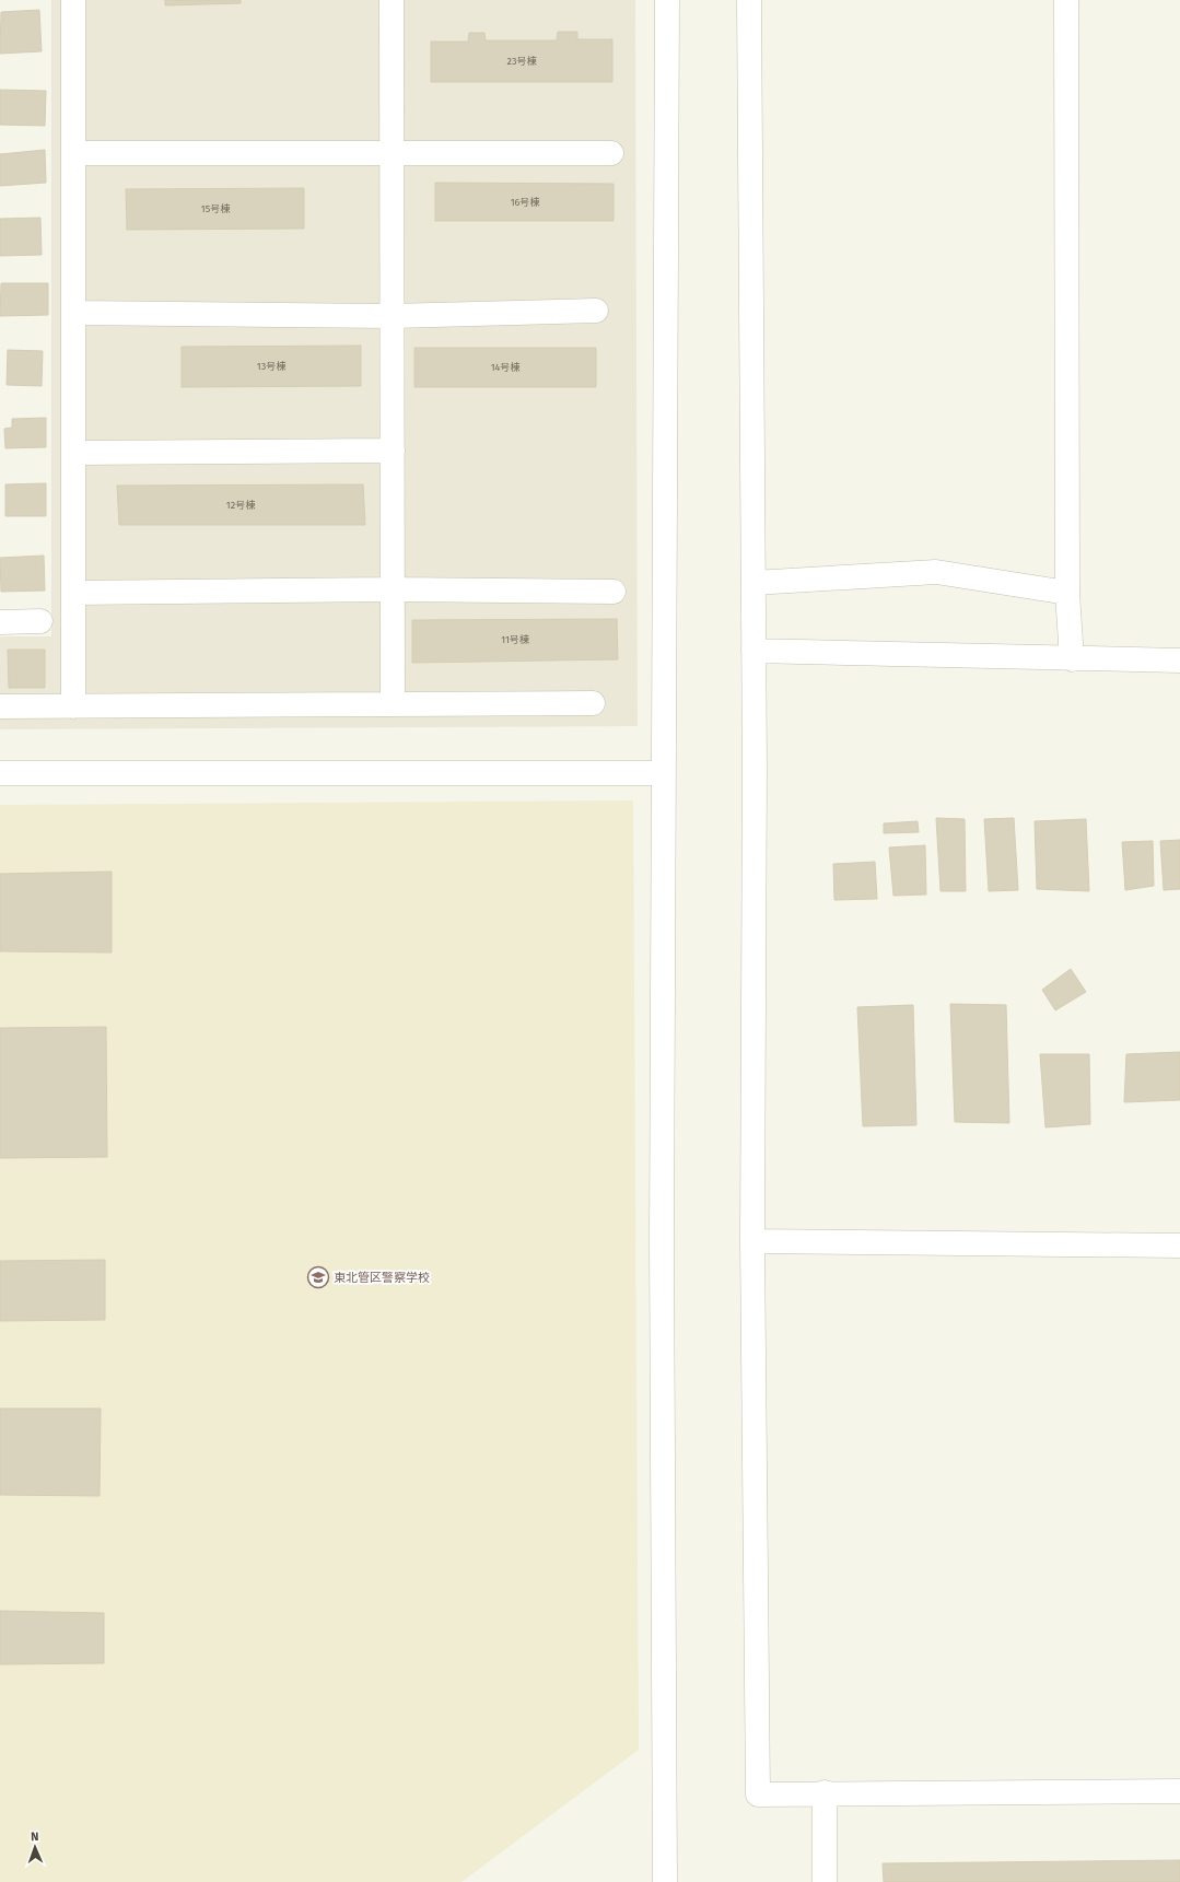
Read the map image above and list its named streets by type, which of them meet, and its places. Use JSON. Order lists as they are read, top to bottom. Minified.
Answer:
{"places":{"school or university":["東北管区警察学校"]},"house_numbers":["23号棟","16号棟","15号棟","13号棟","14号棟","12号棟","11号棟"],"north":"top"}
